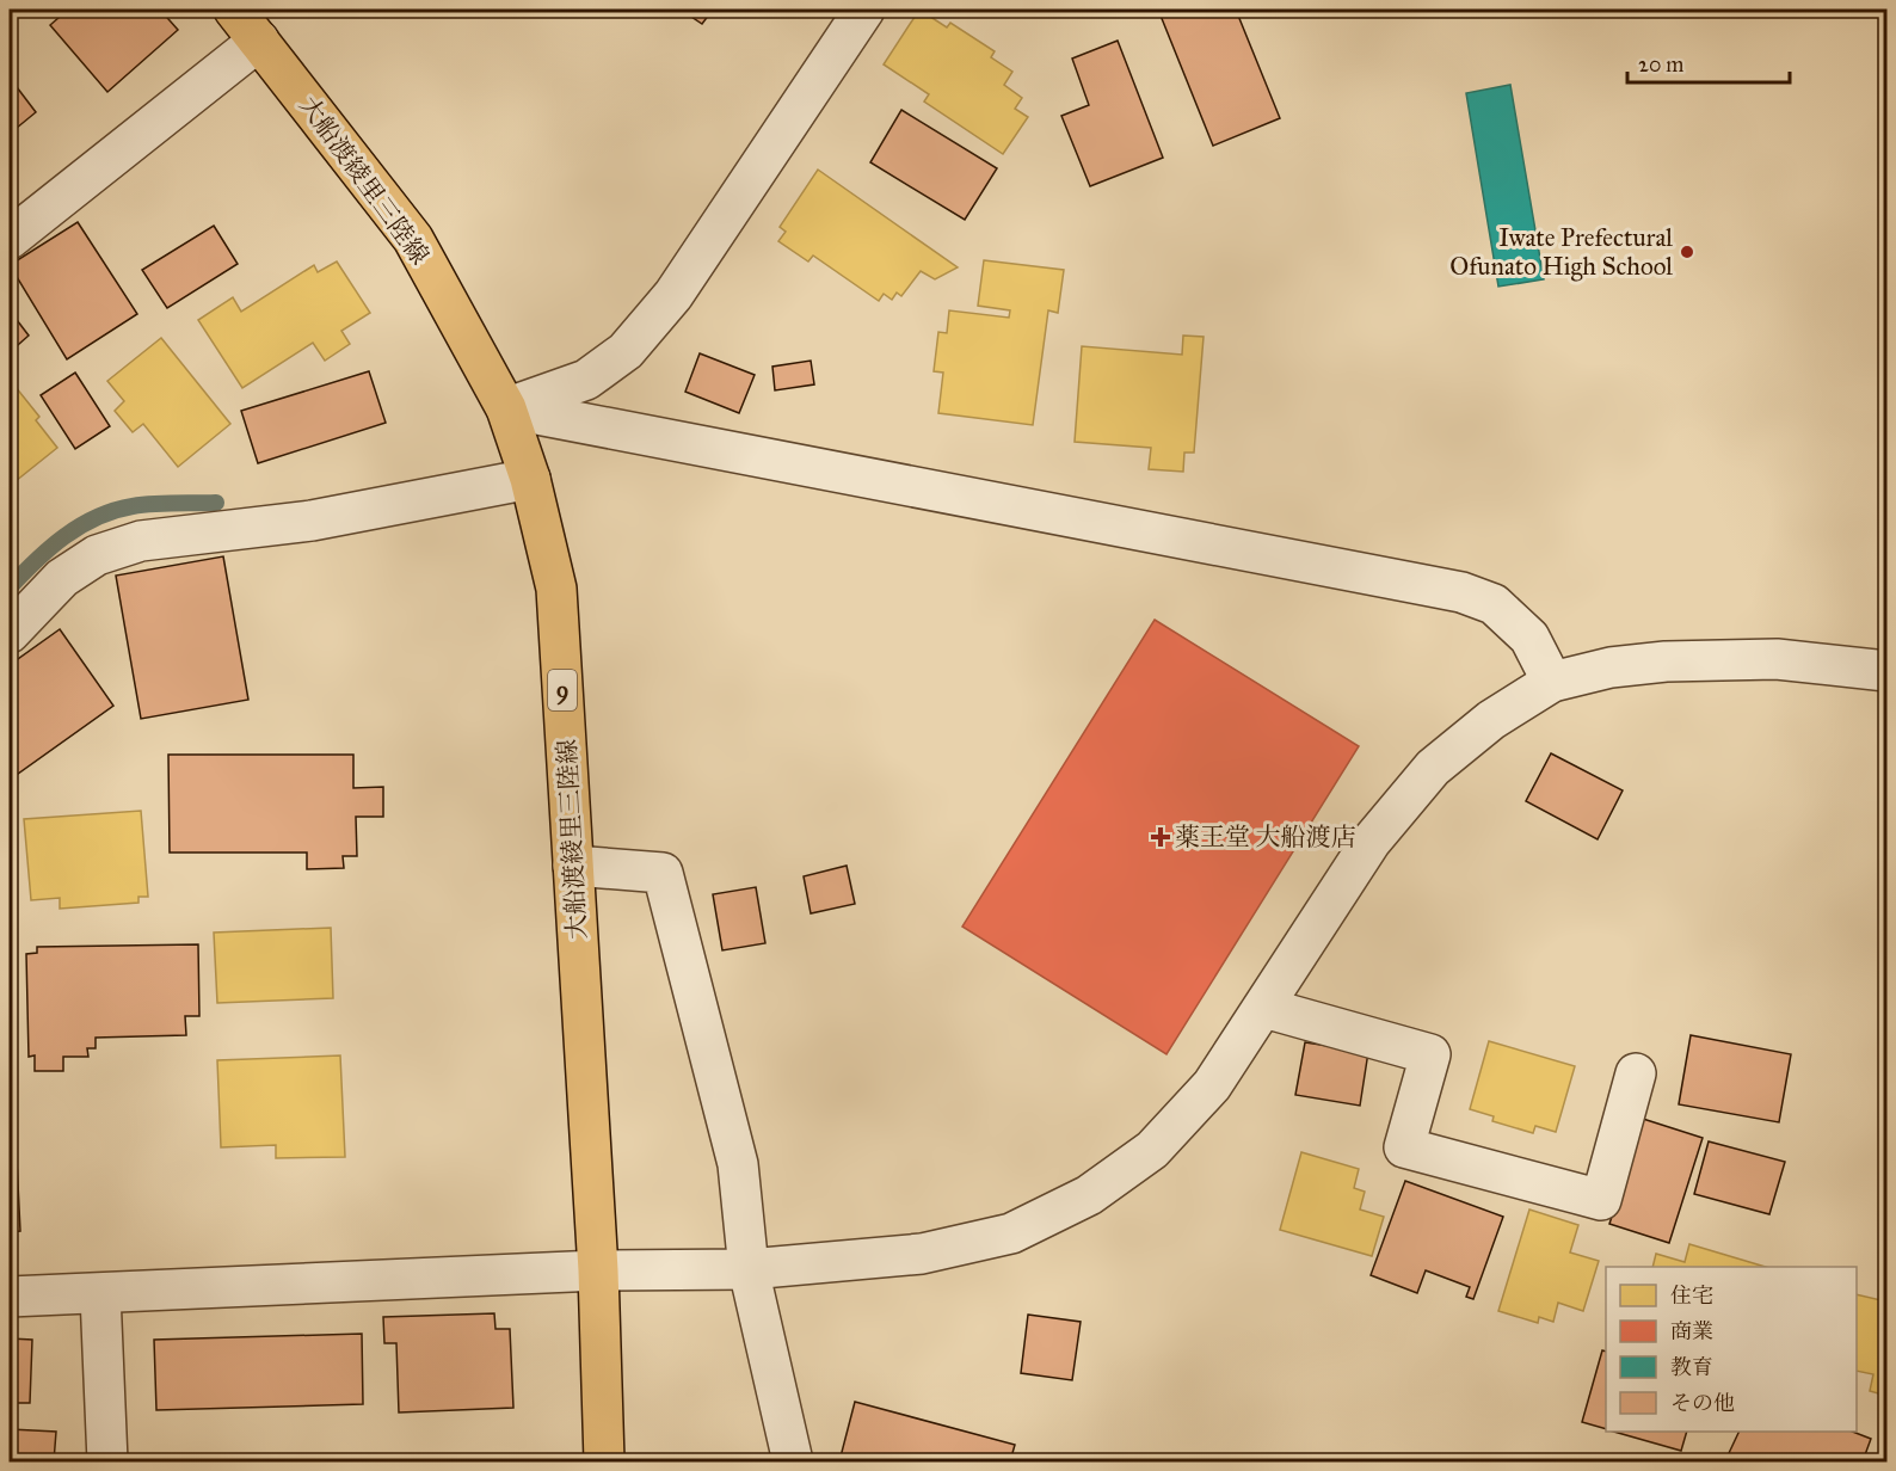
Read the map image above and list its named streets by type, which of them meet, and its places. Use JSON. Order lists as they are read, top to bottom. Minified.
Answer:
{"streets":{"main road":["大船渡綾里三陸線","9"]},"places":{"other":["Iwate Prefectural Ofunato High School"],"health":["薬王堂 大船渡店"]},"legend":["住宅","商業","教育","その他"],"scale_bar":"20 m"}
